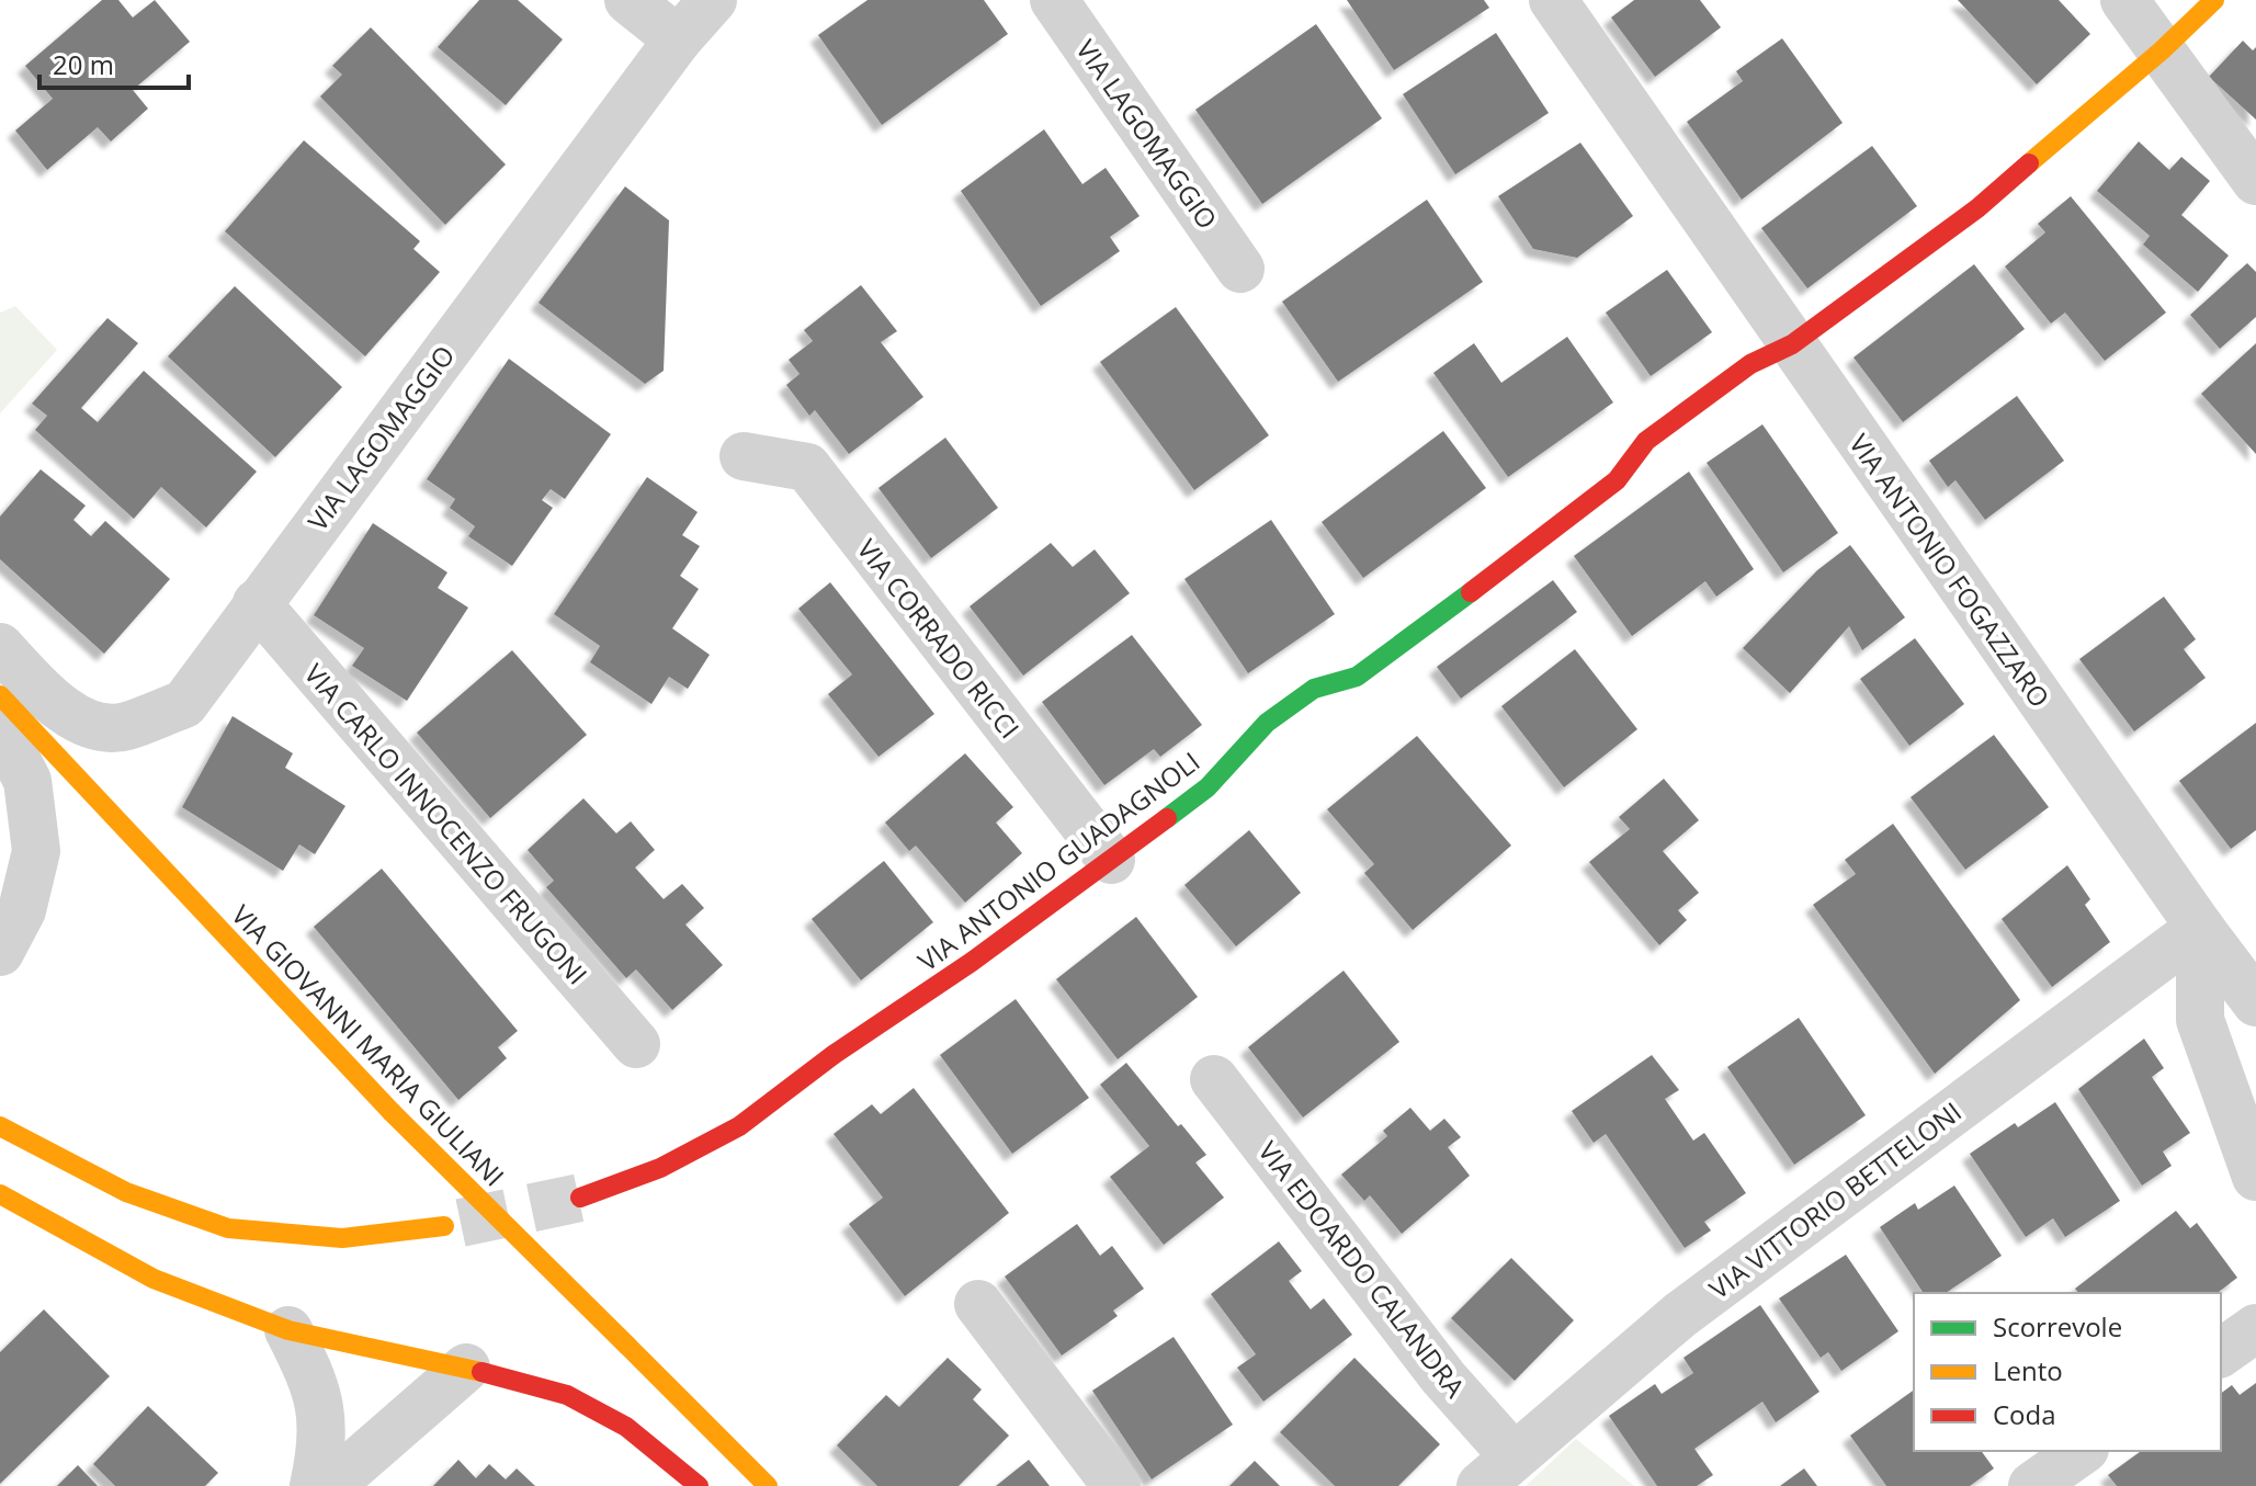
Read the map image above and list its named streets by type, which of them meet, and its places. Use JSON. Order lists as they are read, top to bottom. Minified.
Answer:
{"streets":{"street":["VIA LAGOMAGGIO","VIA ANTONIO FOGAZZARO","VIA CORRADO RICCI","VIA CARLO INNOCENZO FRUGONI","VIA ANTONIO GUADAGNOLI","VIA GIOVANNI MARIA GIULIANI","VIA VITTORIO BETTELONI","VIA EDOARDO CALANDRA"]},"crossings":[["VIA LAGOMAGGIO","VIA CARLO INNOCENZO FRUGONI"],["VIA ANTONIO FOGAZZARO","VIA ANTONIO GUADAGNOLI"],["VIA ANTONIO FOGAZZARO","VIA VITTORIO BETTELONI"],["VIA CORRADO RICCI","VIA ANTONIO GUADAGNOLI"],["VIA VITTORIO BETTELONI","VIA EDOARDO CALANDRA"]],"legend":["Scorrevole","Lento","Coda"],"scale_bar":"20 m"}
